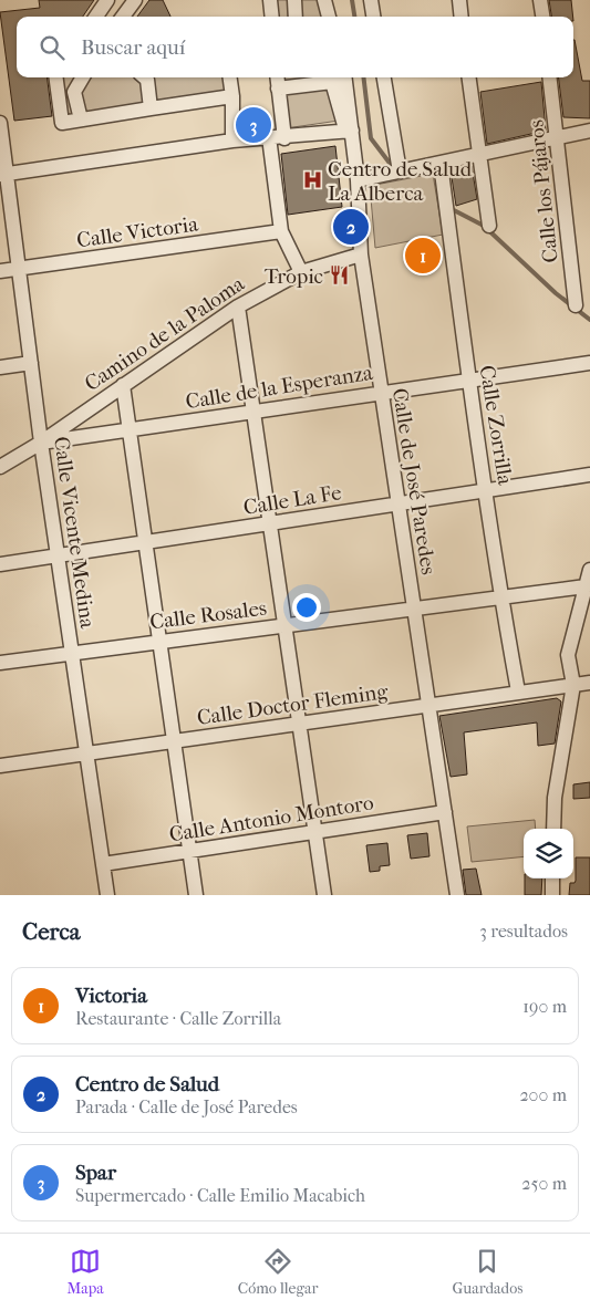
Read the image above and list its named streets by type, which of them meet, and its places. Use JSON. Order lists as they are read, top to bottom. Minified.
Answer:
{"streets":{"street":["Calle los Pájaros","Calle Victoria","Camino de la Paloma","Calle de la Esperanza","Calle Zorrilla","Calle de José Paredes","Calle La Fe","Calle Vicente Medina","Calle Rosales","Calle Doctor Fleming","Calle Antonio Montoro"]},"crossings":[["Calle Victoria","Calle Vicente Medina"],["Camino de la Paloma","Calle de la Esperanza"],["Camino de la Paloma","Calle de José Paredes"],["Camino de la Paloma","Calle Vicente Medina"],["Calle de la Esperanza","Calle Zorrilla"],["Calle de la Esperanza","Calle de José Paredes"],["Calle de la Esperanza","Calle Vicente Medina"],["Calle Zorrilla","Calle La Fe"],["Calle Zorrilla","Calle Rosales"],["Calle Zorrilla","Calle Doctor Fleming"],["Calle de José Paredes","Calle La Fe"],["Calle de José Paredes","Calle Rosales"],["Calle de José Paredes","Calle Doctor Fleming"],["Calle de José Paredes","Calle Antonio Montoro"],["Calle La Fe","Calle Vicente Medina"],["Calle Vicente Medina","Calle Rosales"],["Calle Vicente Medina","Calle Doctor Fleming"],["Calle Vicente Medina","Calle Antonio Montoro"]],"places":{"hospital":["Centro de Salud La Alberca"],"restaurant":["Tropic"]},"page":{"search":"Buscar aquí","pins":["3","2","1"],"heading":["Cerca","3 resultados"],"list":[{"mark":"1","name":"Victoria","note":"Restaurante · Calle Zorrilla","value":"190 m"},{"mark":"2","name":"Centro de Salud","note":"Parada · Calle de José Paredes","value":"200 m"},{"mark":"3","name":"Spar","note":"Supermercado · Calle Emilio Macabich","value":"250 m"}],"nav":["Mapa","Cómo llegar","Guardados"]}}
